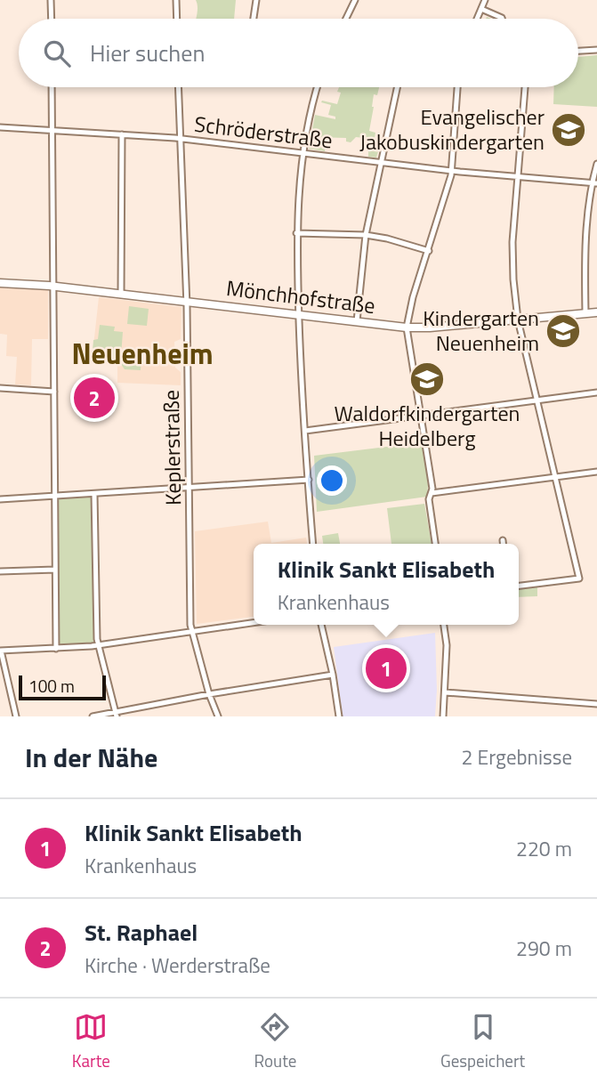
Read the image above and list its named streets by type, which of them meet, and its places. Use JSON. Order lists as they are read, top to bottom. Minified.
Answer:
{"streets":{"street":["Schröderstraße","Mönchhofstraße","Keplerstraße"]},"crossings":[["Schröderstraße","Keplerstraße"],["Mönchhofstraße","Keplerstraße"]],"districts":["Neuenheim"],"places":{"school or university":["Evangelischer Jakobuskindergarten","Kindergarten Neuenheim","Waldorfkindergarten Heidelberg"]},"scale_bar":"100 m","page":{"search":"Hier suchen","pins":["2","1"],"popup":["Klinik Sankt Elisabeth","Krankenhaus"],"scale":"100 m","heading":["In der Nähe","2 Ergebnisse"],"list":[{"mark":"1","name":"Klinik Sankt Elisabeth","note":"Krankenhaus","value":"220 m"},{"mark":"2","name":"St. Raphael","note":"Kirche · Werderstraße","value":"290 m"}],"nav":["Karte","Route","Gespeichert"]}}
